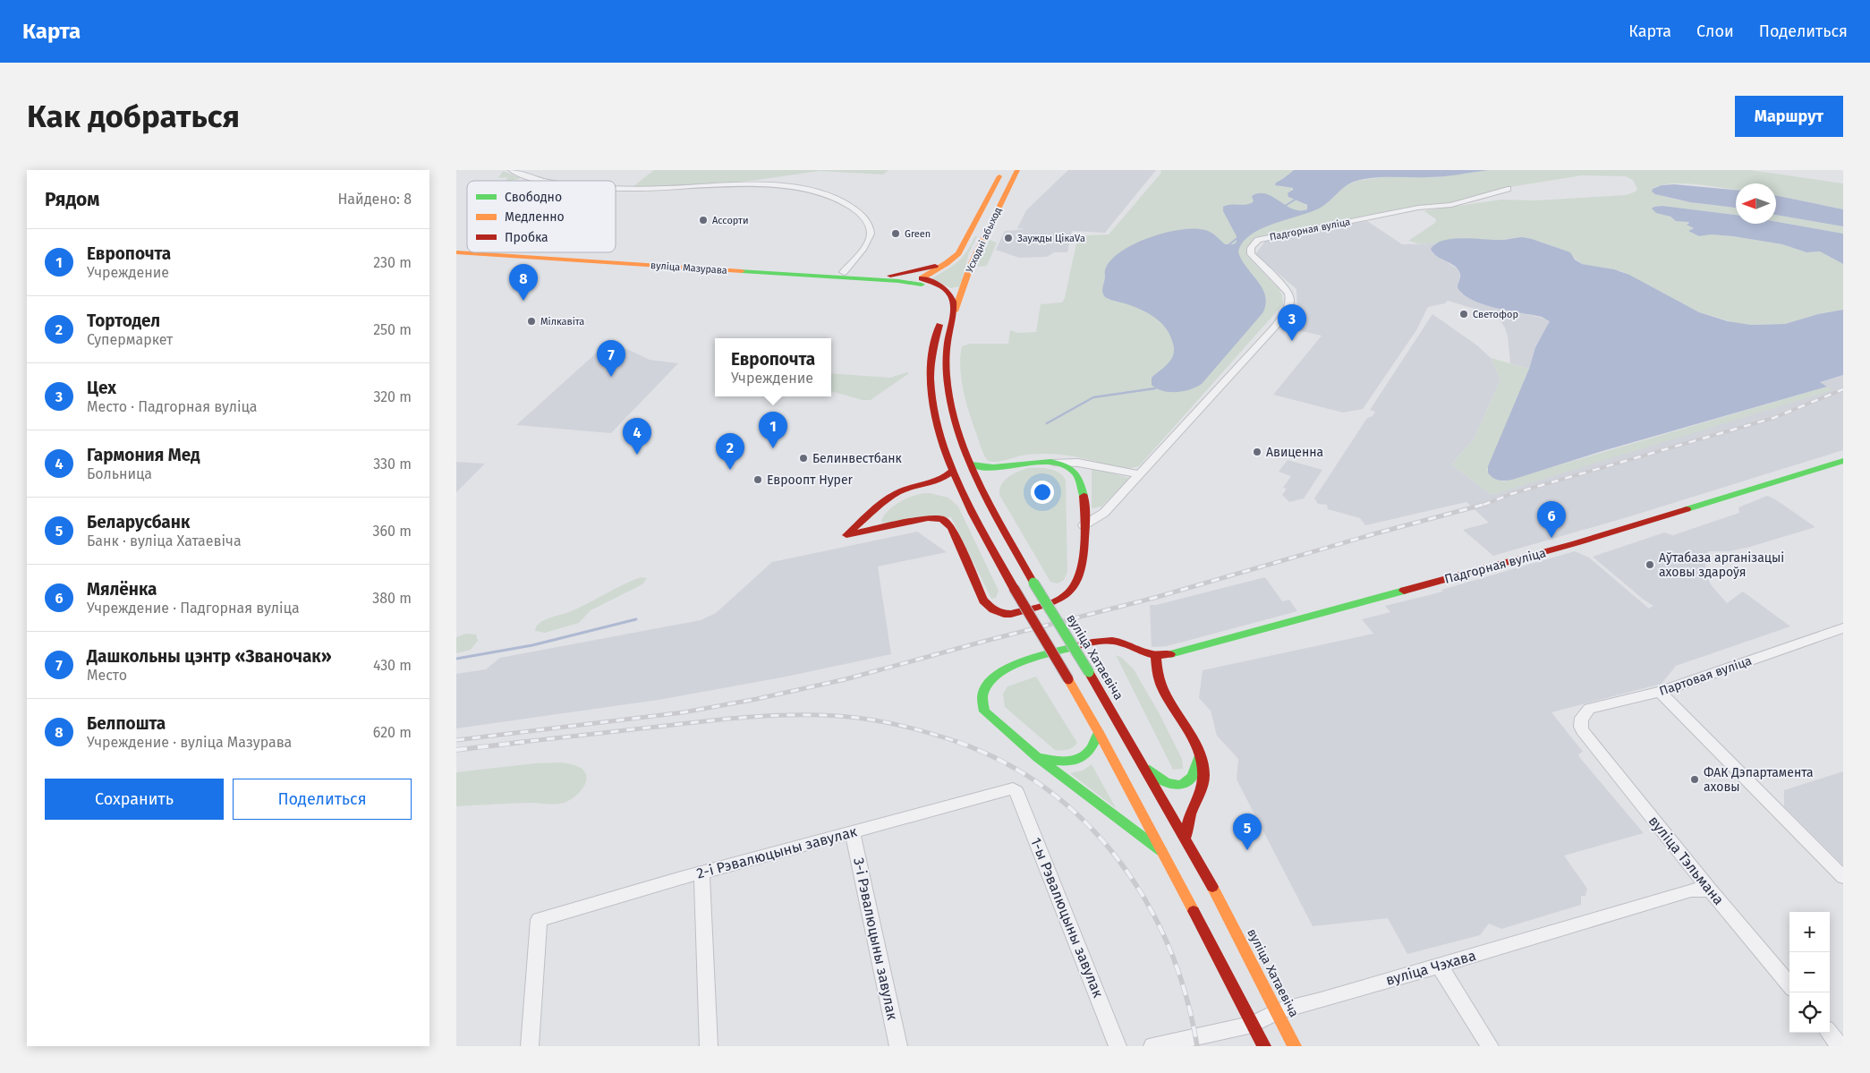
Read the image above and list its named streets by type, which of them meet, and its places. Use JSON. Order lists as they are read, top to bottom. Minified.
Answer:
{"streets":{"main road":["Падгорная вуліца","Усходні абыход","вуліца Мазурава","вуліца Хатаевіча"],"street":["Партовая вуліца","2-і Рэвалюцыны завулак","вуліца Тэльмана","1-ы Рэвалюцыны завулак","3-і Рэвалюцыны завулак","вуліца Чэхава"]},"crossings":[["Усходні абыход","вуліца Мазурава"],["Усходні абыход","вуліца Хатаевіча"],["вуліца Хатаевіча","вуліца Чэхава"],["Партовая вуліца","вуліца Тэльмана"],["2-і Рэвалюцыны завулак","1-ы Рэвалюцыны завулак"],["2-і Рэвалюцыны завулак","3-і Рэвалюцыны завулак"],["вуліца Тэльмана","вуліца Чэхава"]],"places":["Ассорти","Green","Заужды ЦікаVа","Светофор","Мілкавіта","Авиценна","Белинвестбанк","Евроопт Hyper","Аўтабаза арганізацыі аховы здароўя","ФАК Дэпартамента аховы"],"legend":["Свободно","Медленно","Пробка"],"north":"left","page":{"header":"Карта","nav":["Карта","Слои","Поделиться"],"buttons":["Маршрут",["Сохранить","Поделиться"]],"title":"Как добраться","heading":["Рядом","Найдено: 8"],"list":[{"mark":"1","name":"Европочта","note":"Учреждение","value":"230 m"},{"mark":"2","name":"Тортодел","note":"Супермаркет","value":"250 m"},{"mark":"3","name":"Цех","note":"Место · Падгорная вуліца","value":"320 m"},{"mark":"4","name":"Гармония Мед","note":"Больница","value":"330 m"},{"mark":"5","name":"Беларусбанк","note":"Банк · вуліца Хатаевіча","value":"360 m"},{"mark":"6","name":"Мялёнка","note":"Учреждение · Падгорная вуліца","value":"380 m"},{"mark":"7","name":"Дашкольны цэнтр «Званочак»","note":"Место","value":"430 m"},{"mark":"8","name":"Белпошта","note":"Учреждение · вуліца Мазурава","value":"620 m"}],"pins":["8","3","7","1","4","2","6","5"],"popup":["Европочта","Учреждение"],"map_buttons":["+","−"]}}
